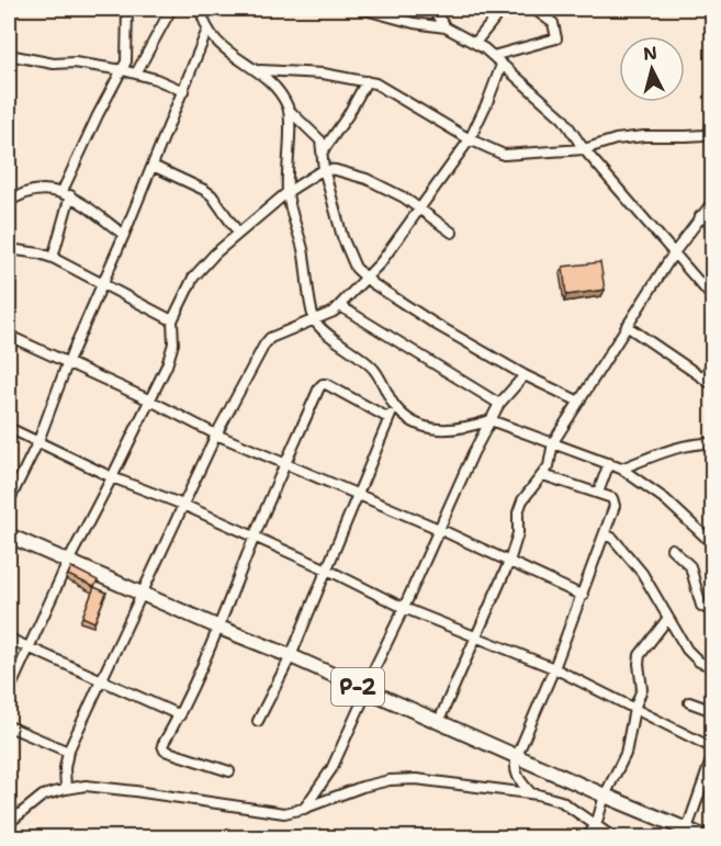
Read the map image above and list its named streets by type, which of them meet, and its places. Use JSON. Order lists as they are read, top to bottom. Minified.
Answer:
{"streets":{"highway":["P-2"]},"north":"top"}
